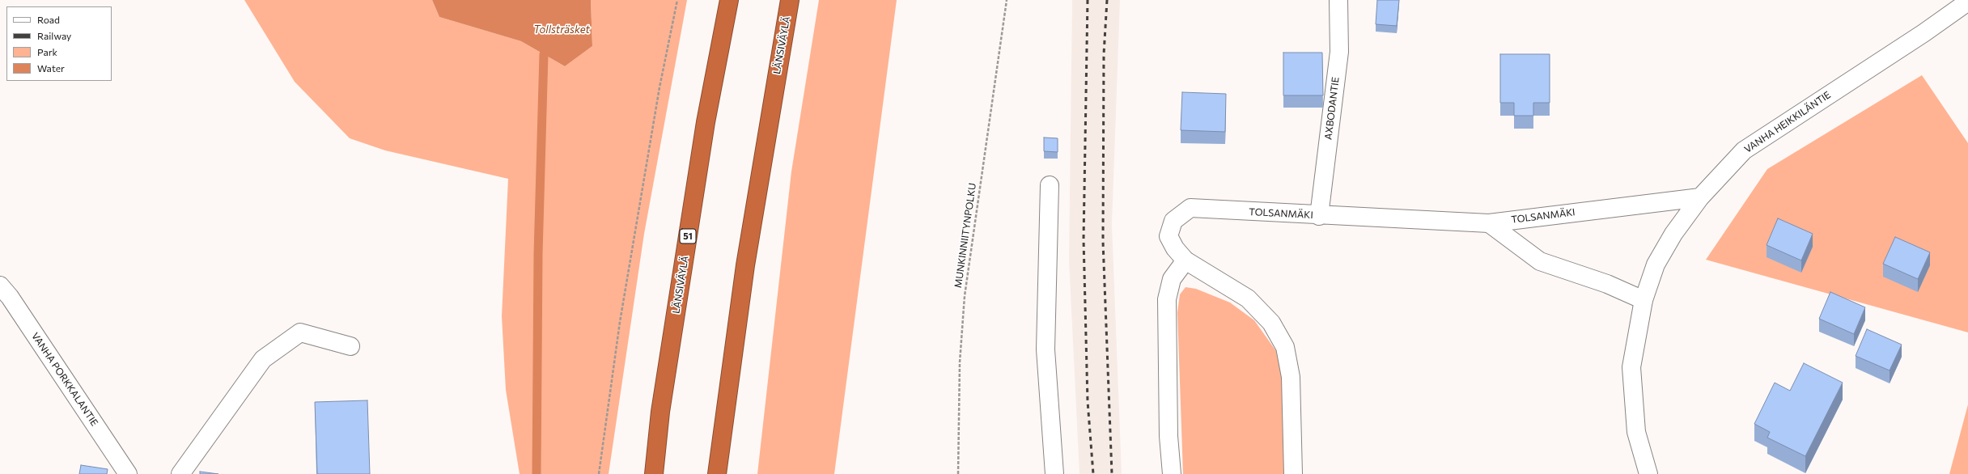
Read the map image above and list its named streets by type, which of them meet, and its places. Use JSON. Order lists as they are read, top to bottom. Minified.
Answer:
{"streets":{"highway":["LÄNSIVÄYLÄ","51"],"street":["AXBODANTIE","VANHA HEIKKILÄNTIE","TOLSANMÄKI","VANHA PORKKALANTIE"],"path":["MUNKINNIITYNPOLKU"]},"crossings":[["AXBODANTIE","TOLSANMÄKI"],["VANHA HEIKKILÄNTIE","TOLSANMÄKI"]],"water":["Tollsträsket"],"legend":["Road","Railway","Park","Water"]}
